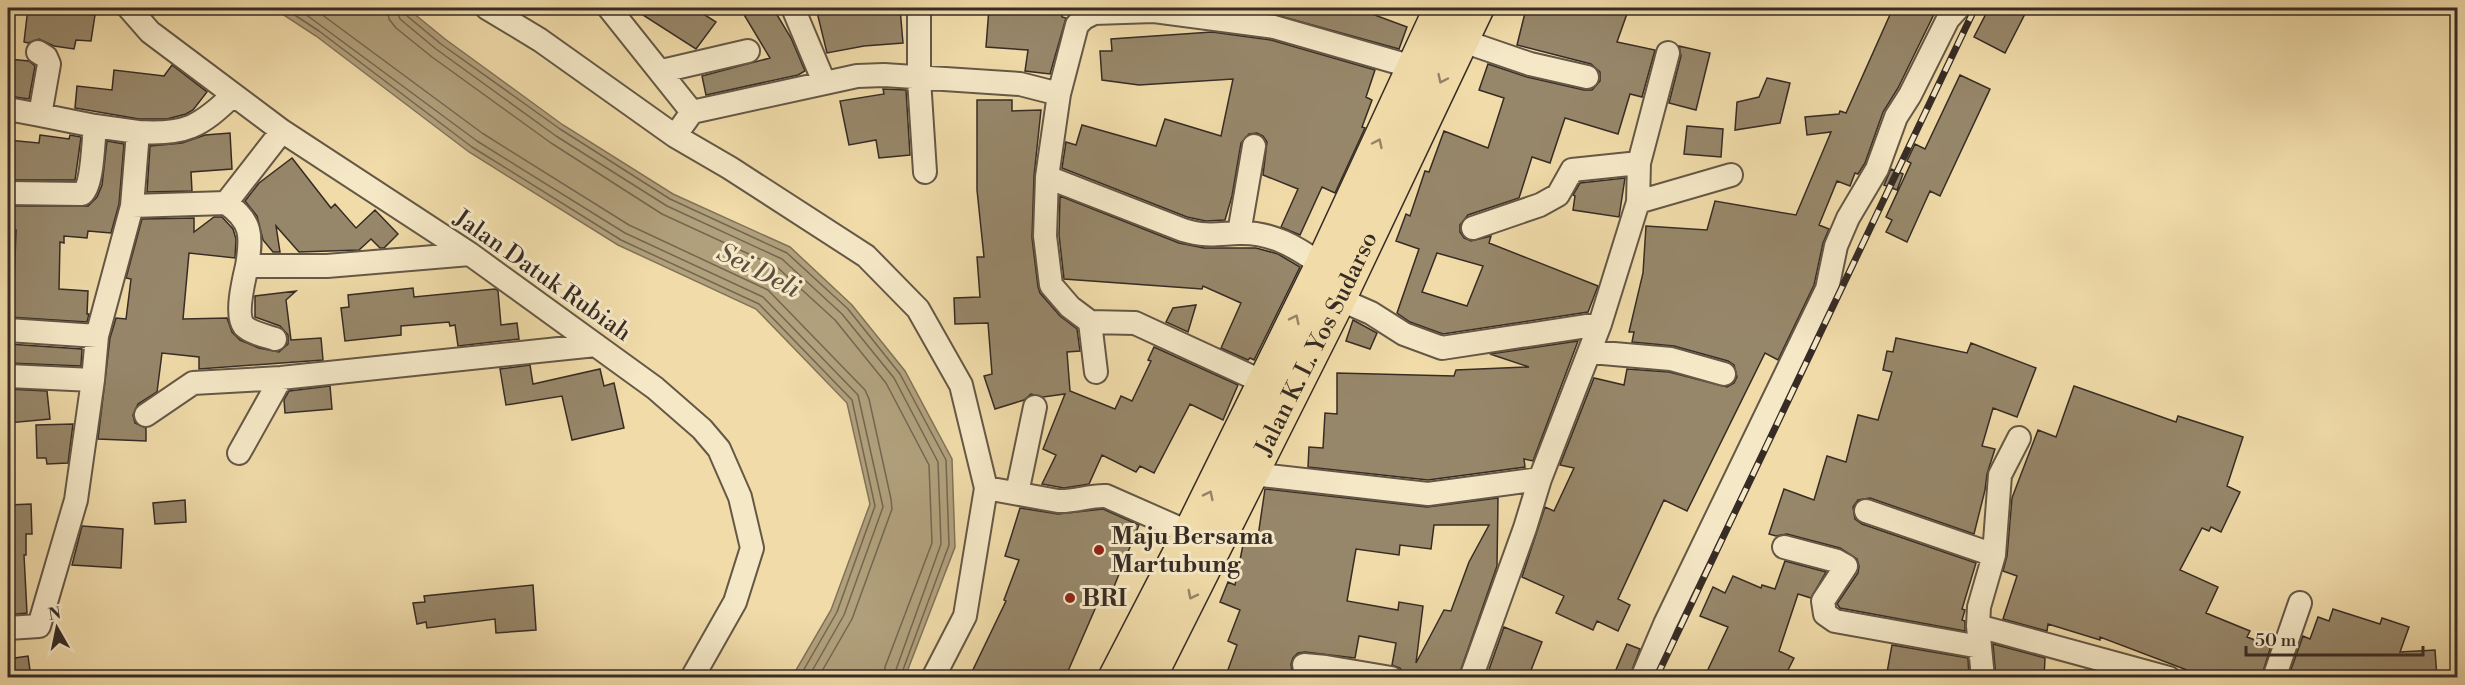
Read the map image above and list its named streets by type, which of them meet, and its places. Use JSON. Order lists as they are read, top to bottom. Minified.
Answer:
{"streets":{"highway":["Jalan K. L. Yos Sudarso"],"street":["Jalan Datuk Rubiah"]},"water":["Sei Deli"],"places":["Maju Bersama Martubung","BRI"],"scale_bar":"50 m","north":"top"}
